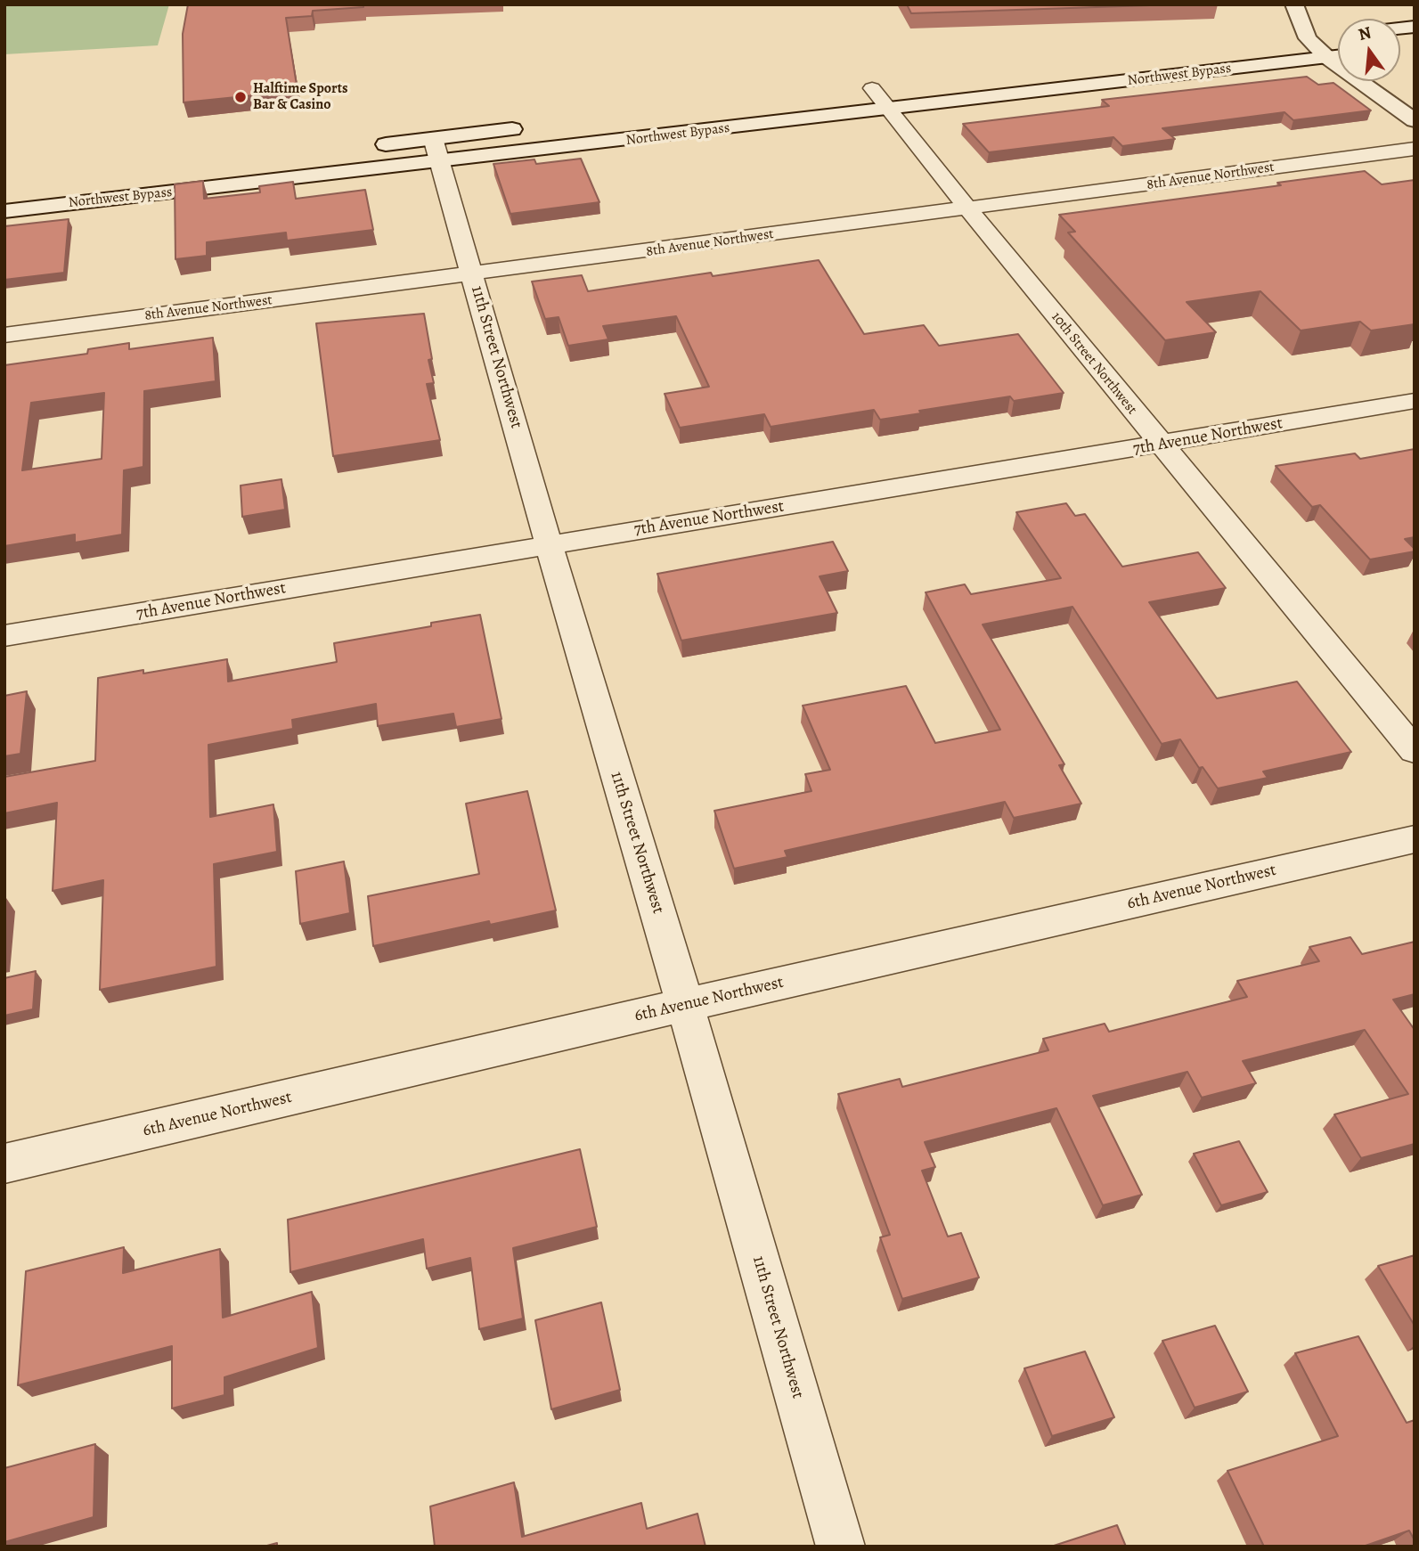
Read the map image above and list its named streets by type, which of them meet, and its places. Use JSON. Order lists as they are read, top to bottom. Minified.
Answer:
{"streets":{"main road":["Northwest Bypass"],"street":["8th Avenue Northwest","11th Street Northwest","10th Street Northwest","7th Avenue Northwest","6th Avenue Northwest"]},"crossings":[["Northwest Bypass","11th Street Northwest"],["Northwest Bypass","10th Street Northwest"],["8th Avenue Northwest","11th Street Northwest"],["8th Avenue Northwest","10th Street Northwest"],["11th Street Northwest","7th Avenue Northwest"],["11th Street Northwest","6th Avenue Northwest"],["10th Street Northwest","7th Avenue Northwest"]],"places":["Halftime Sports Bar & Casino"],"north":"top"}
